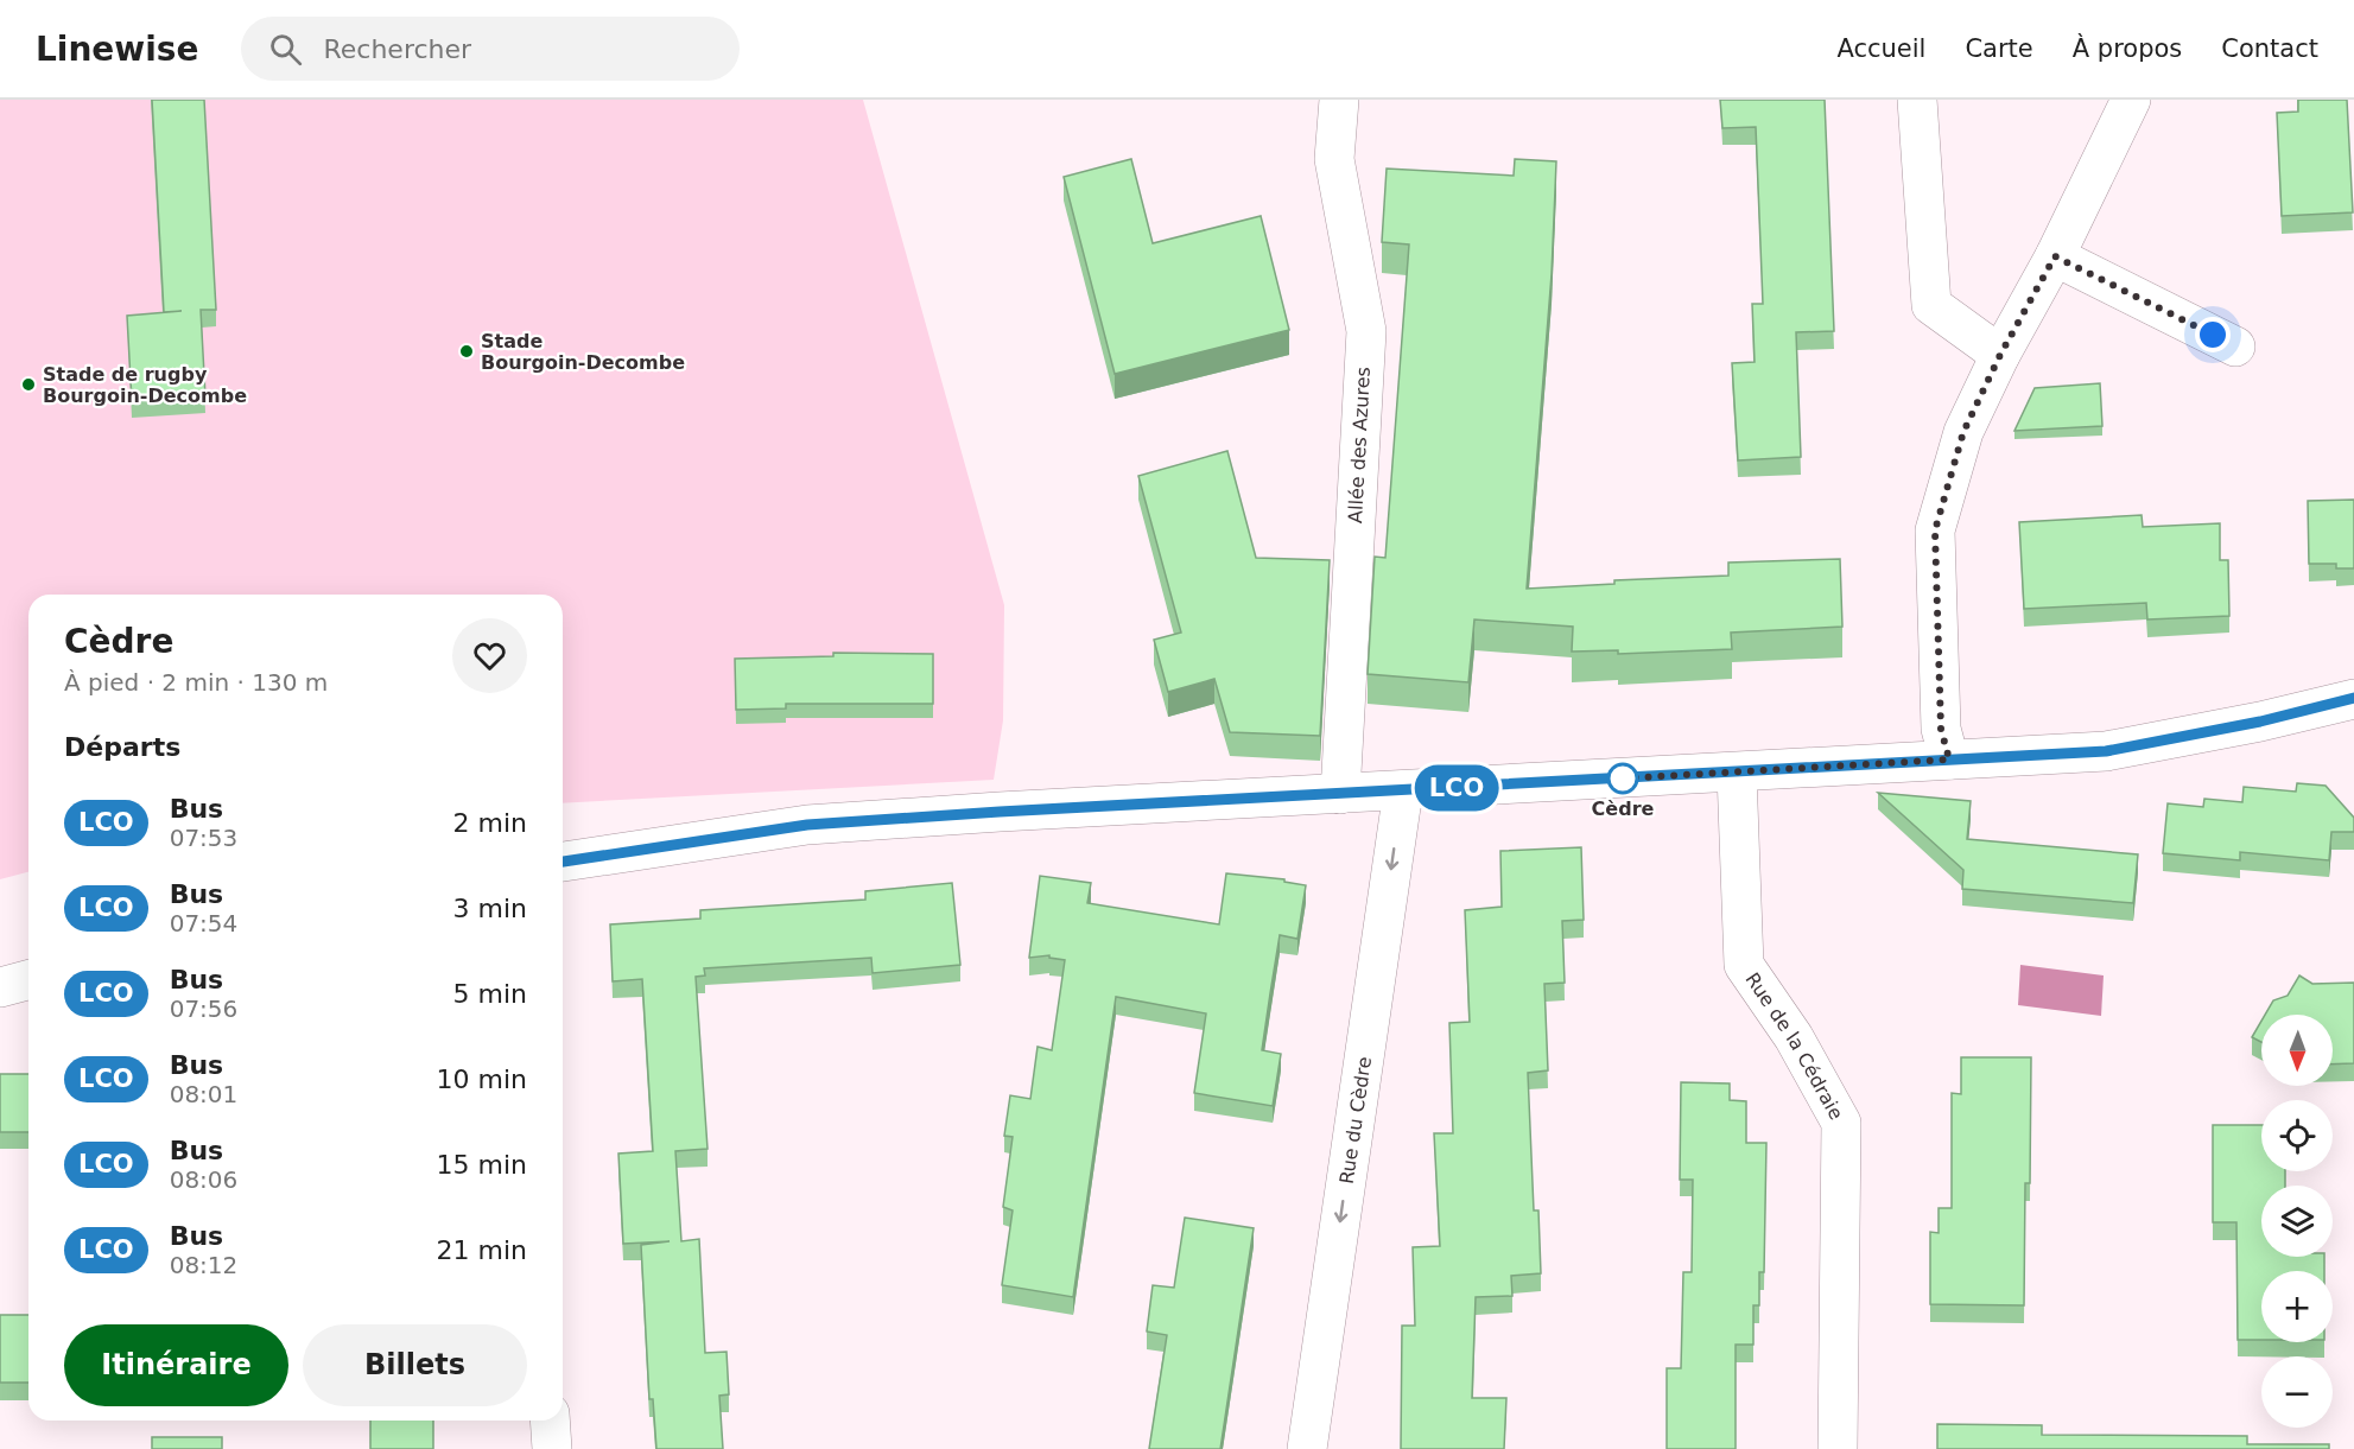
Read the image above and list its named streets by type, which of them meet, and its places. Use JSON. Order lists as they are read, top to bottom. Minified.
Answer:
{"streets":{"street":["Allée des Azures","Rue de la Cédraie","Rue du Cèdre"]},"one_way":["Rue du Cèdre"],"places":["Stade Bourgoin-Decombe","Stade de rugby Bourgoin-Decombe","Cèdre"],"lines":["bus line LCO"],"north":"bottom","page":{"header":"Linewise","search":"Rechercher","nav":["Accueil","Carte","À propos","Contact"],"on_map":"LCO","heading":[["Cèdre","À pied · 2 min · 130 m"],"Départs"],"list":[{"mark":"LCO","name":"Bus","note":"07:53","value":"2 min"},{"mark":"LCO","name":"Bus","note":"07:54","value":"3 min"},{"mark":"LCO","name":"Bus","note":"07:56","value":"5 min"},{"mark":"LCO","name":"Bus","note":"08:01","value":"10 min"},{"mark":"LCO","name":"Bus","note":"08:06","value":"15 min"},{"mark":"LCO","name":"Bus","note":"08:12","value":"21 min"}],"map_buttons":["+","−"],"buttons":["Itinéraire","Billets"]}}
